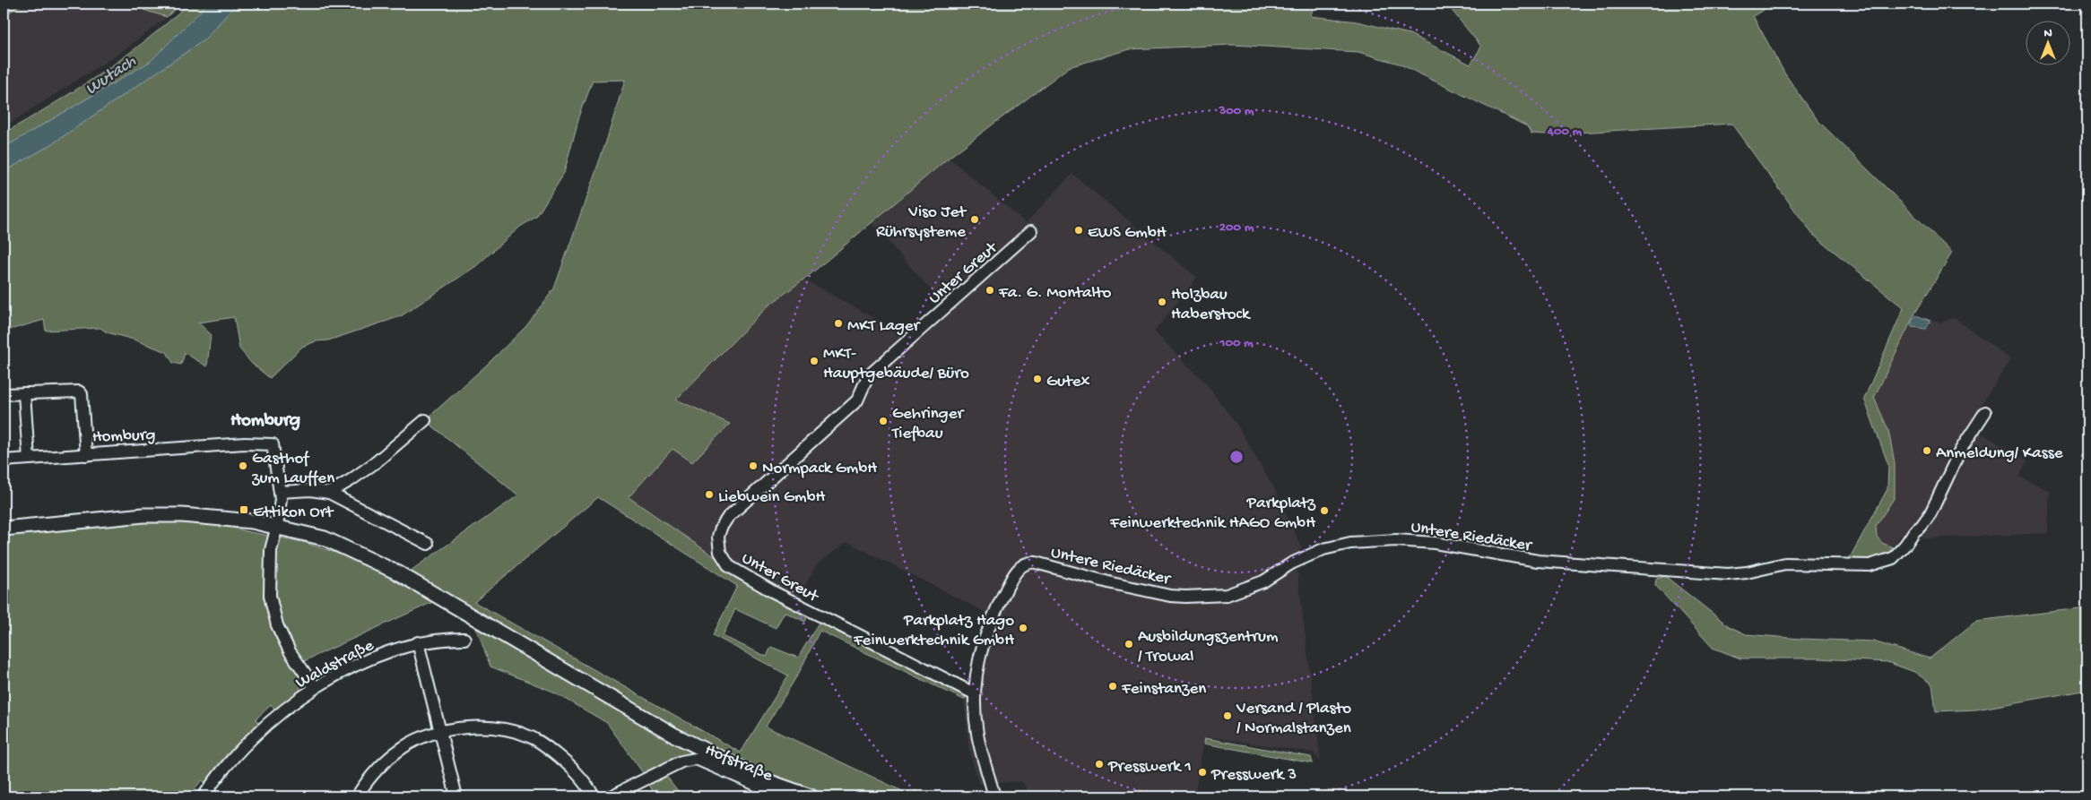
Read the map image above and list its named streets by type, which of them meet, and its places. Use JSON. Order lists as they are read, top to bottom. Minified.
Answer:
{"streets":{"street":["Unter Greut","Homburg","Untere Riedäcker","Waldstraße","Hofstraße"]},"crossings":[["Unter Greut","Untere Riedäcker"]],"districts":["Homburg"],"water":["Wutach"],"places":{"other":["Viso Jet Rührsysteme","EWS GmbH","Fa. G. Montalto","Holzbau Haberstock","MKT Lager","MKT- Hauptgebäude/ Büro","Gutex","Gehringer Tiefbau","Anmeldung/ Kasse","Gasthof zum Lauffen","Normpack GmbH","Liebwein GmbH","Parkplatz Feinwerktechnik HAGO GmbH","Parkplatz Hago Feinwerktechnik GmbH","Ausbildungszentrum / Trowal","Feinstanzen","Versand / Plasto / Normalstanzen","Presswerk 1","Presswerk 3"],"transit":["Ettikon Ort"]},"north":"top","rings":["300 m","400 m","200 m","100 m"]}
